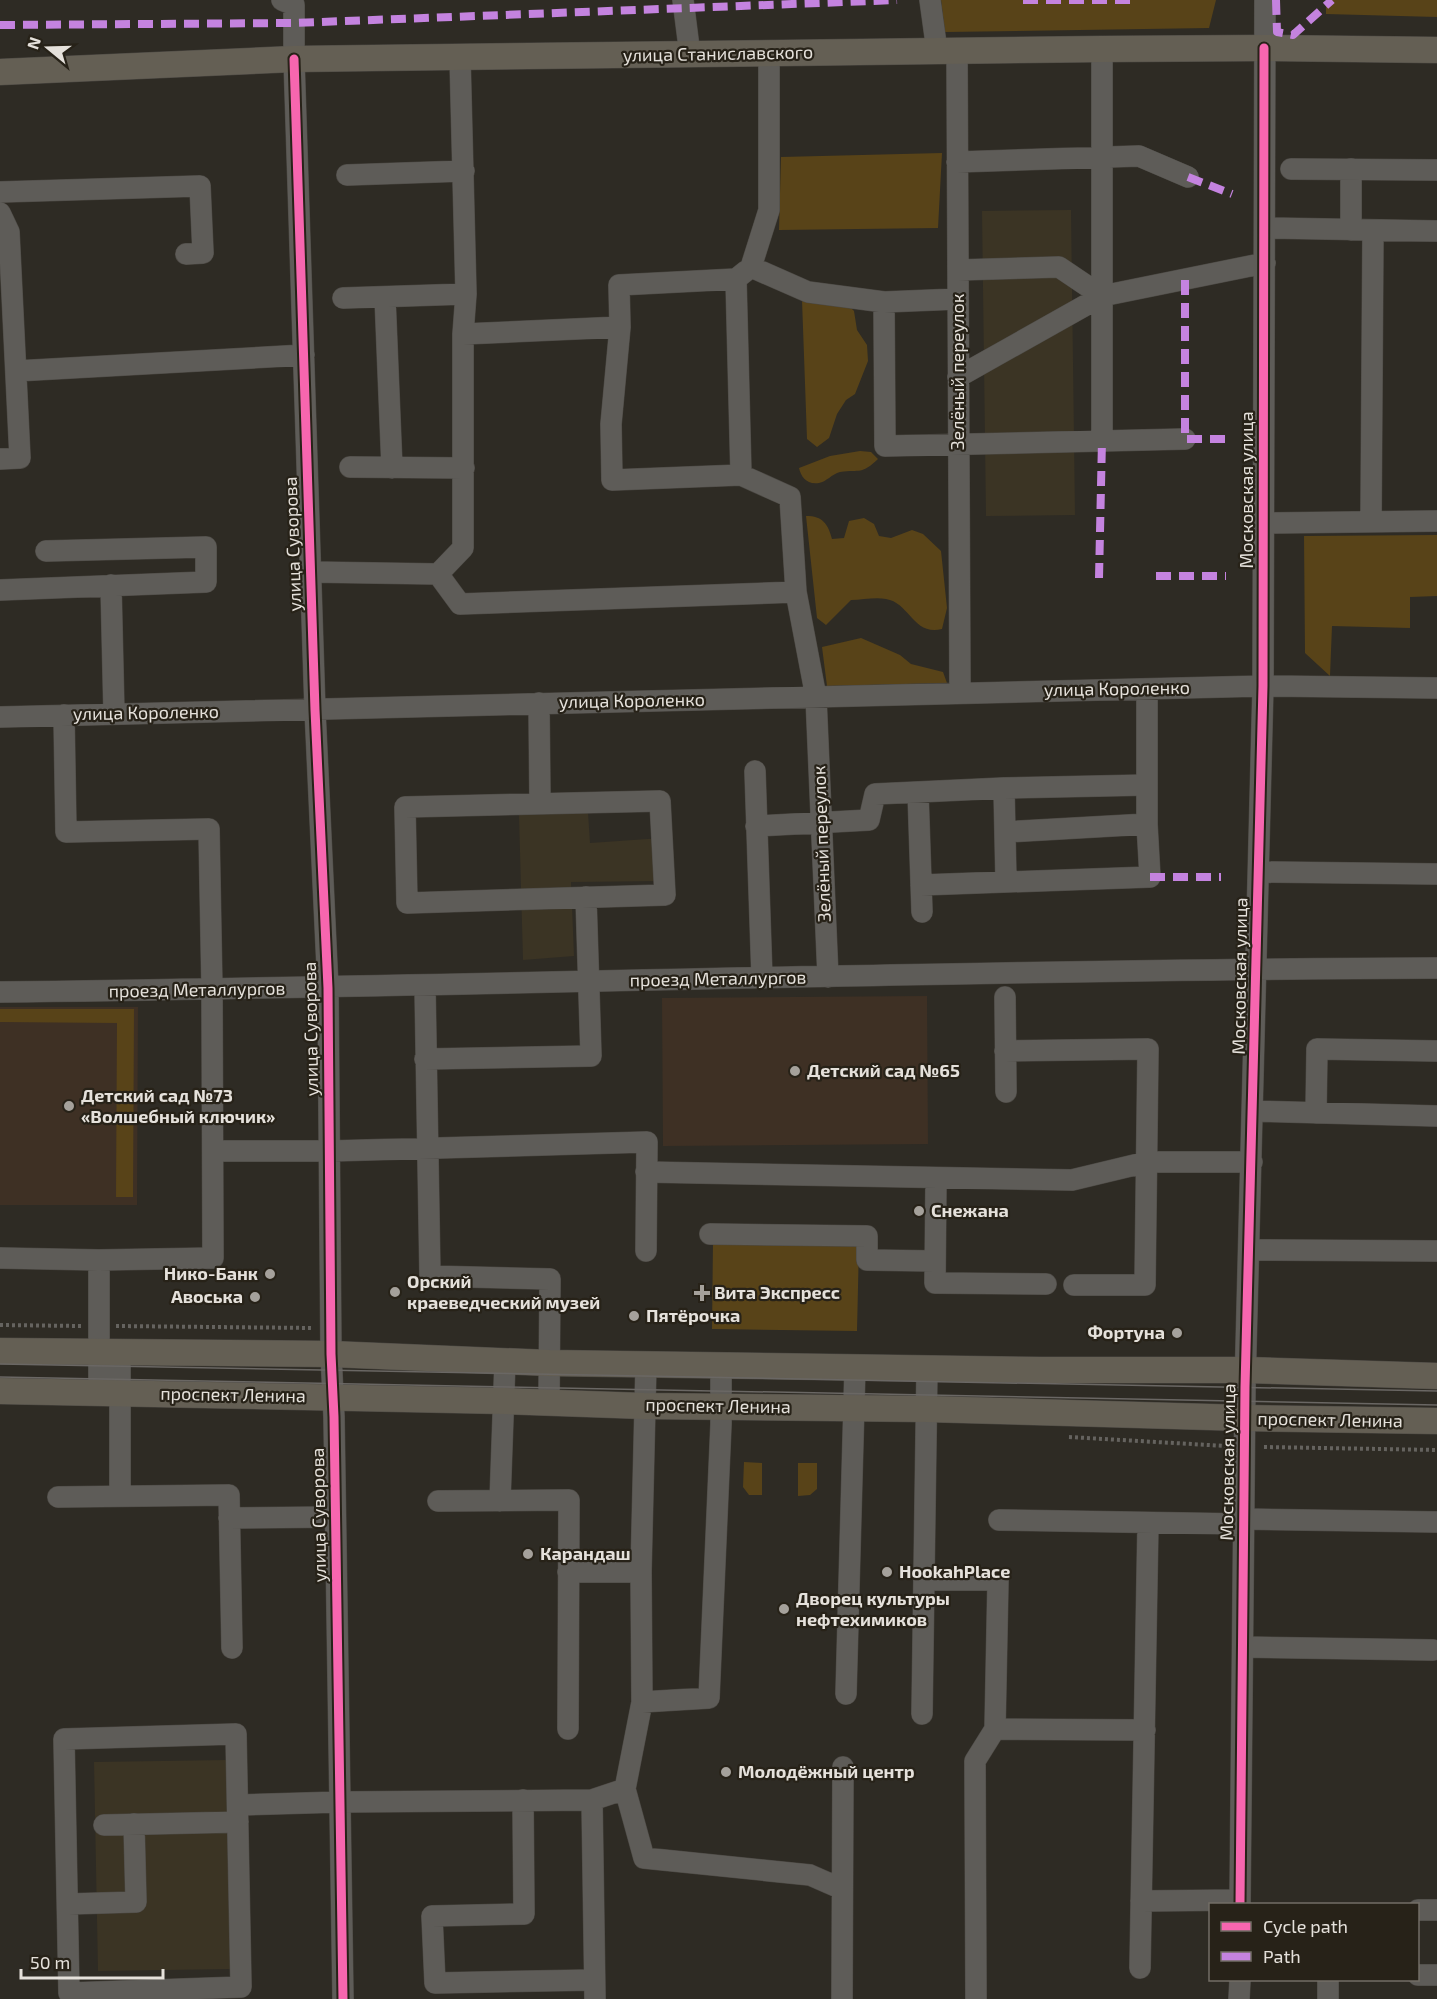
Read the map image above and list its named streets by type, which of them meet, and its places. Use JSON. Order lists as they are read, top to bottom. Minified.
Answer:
{"streets":{"main road":["улица Станиславского","проспект Ленина"],"street":["Зелёный переулок","Московская улица","улица Суворова","улица Короленко","проезд Металлургов"]},"crossings":[["улица Станиславского","Зелёный переулок"],["улица Станиславского","Московская улица"],["улица Станиславского","улица Суворова"],["Зелёный переулок","улица Короленко"],["Зелёный переулок","проезд Металлургов"],["Московская улица","улица Короленко"],["Московская улица","проезд Металлургов"],["Московская улица","проспект Ленина"],["улица Суворова","улица Короленко"],["улица Суворова","проезд Металлургов"],["улица Суворова","проспект Ленина"]],"places":{"other":["Детский сад №65","Детский сад №73 «Волшебный ключик»","Снежана","Нико-Банк","Орский краеведческий музей","Авоська","Пятёрочка","Фортуна","Карандаш","HookahPlace","Дворец культуры нефтехимиков","Молодёжный центр"],"health":["Вита Экспресс"]},"legend":["Cycle path","Path"],"scale_bar":"50 m","north":"left"}
